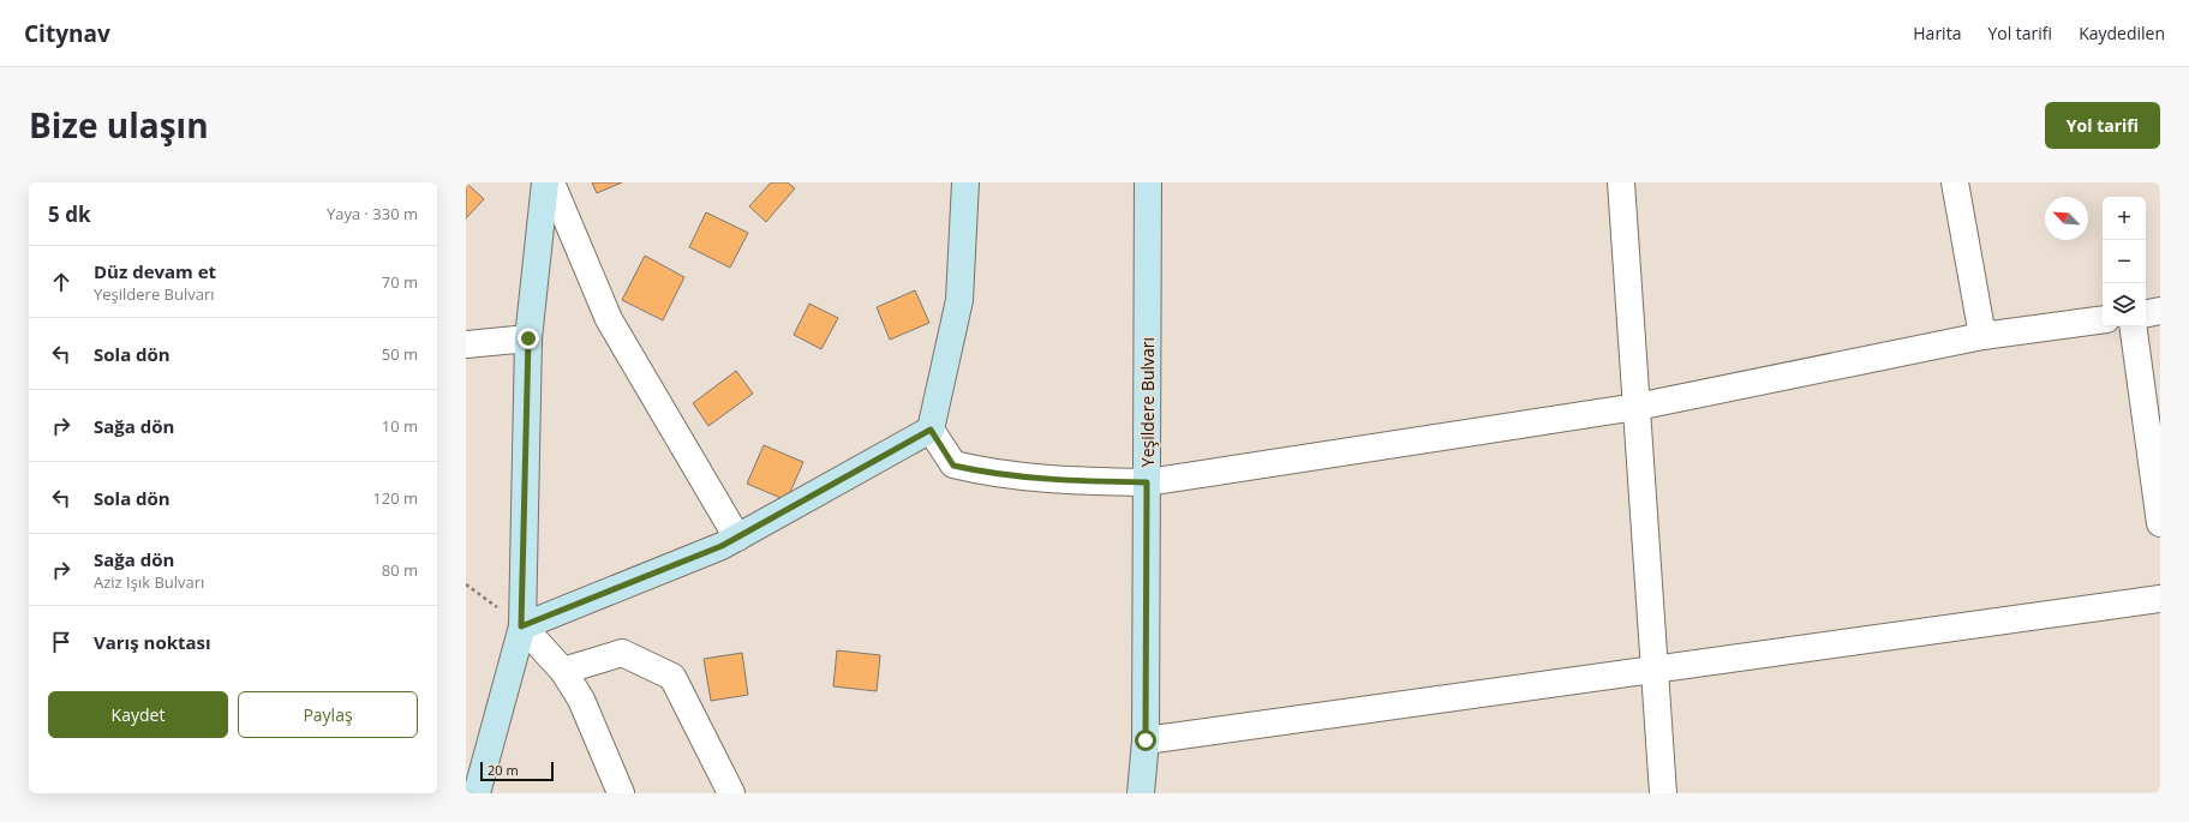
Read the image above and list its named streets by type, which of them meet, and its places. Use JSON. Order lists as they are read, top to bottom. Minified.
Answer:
{"streets":{"street":["Yeşildere Bulvarı"]},"scale_bar":"20 m","north":"top left","page":{"header":"Citynav","nav":["Harita","Yol tarifi","Kaydedilen"],"title":"Bize ulaşın","buttons":["Yol tarifi",["Kaydet","Paylaş"]],"heading":["5 dk","Yaya · 330 m"],"map_buttons":["+","−"],"list":[["Düz devam et","Yeşildere Bulvarı","70 m"],["Sola dön","50 m"],["Sağa dön","10 m"],["Sola dön","120 m"],["Sağa dön","Aziz Işık Bulvarı","80 m"],"Varış noktası"],"scale":"20 m"}}
